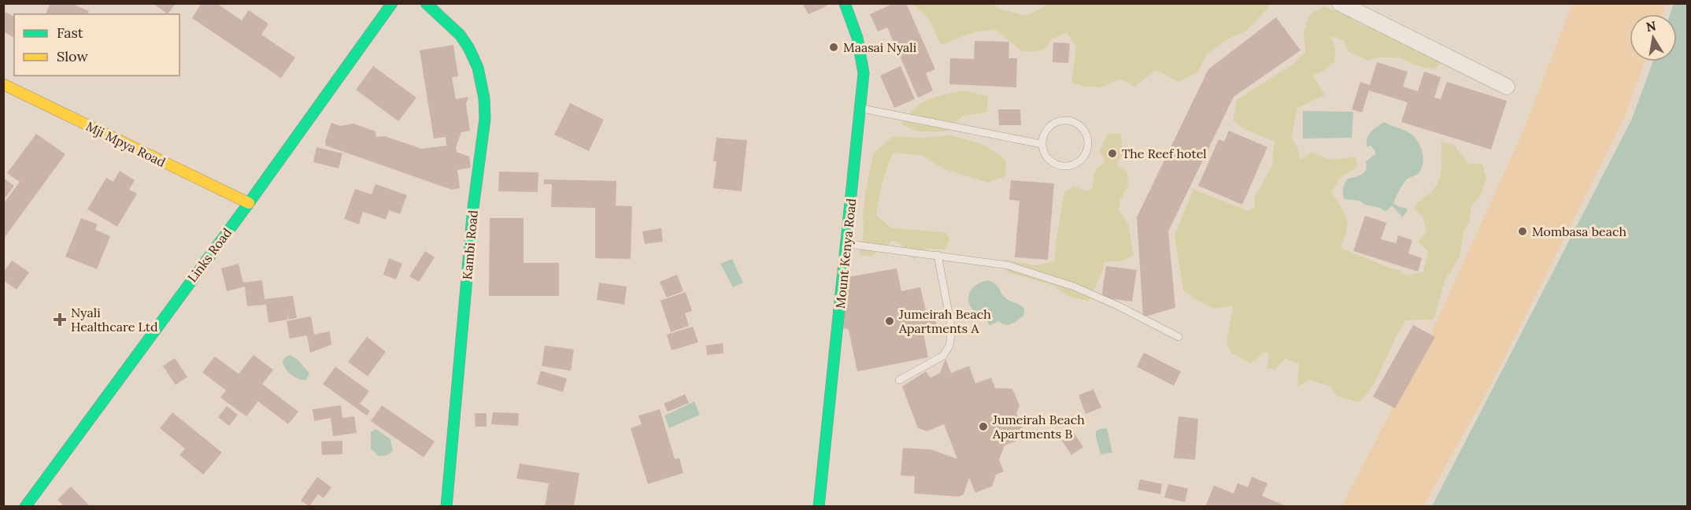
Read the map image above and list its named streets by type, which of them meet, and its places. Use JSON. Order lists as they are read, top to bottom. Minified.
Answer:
{"streets":{"main road":["Mji Mpya Road","Kambi Road","Mount Kenya Road","Links Road"]},"crossings":[["Mji Mpya Road","Links Road"]],"places":{"other":["Maasai Nyali","The Reef hotel","Mombasa beach","Jumeirah Beach Apartments A","Jumeirah Beach Apartments B"],"health":["Nyali Healthcare Ltd"]},"legend":["Fast","Slow"],"north":"top"}
